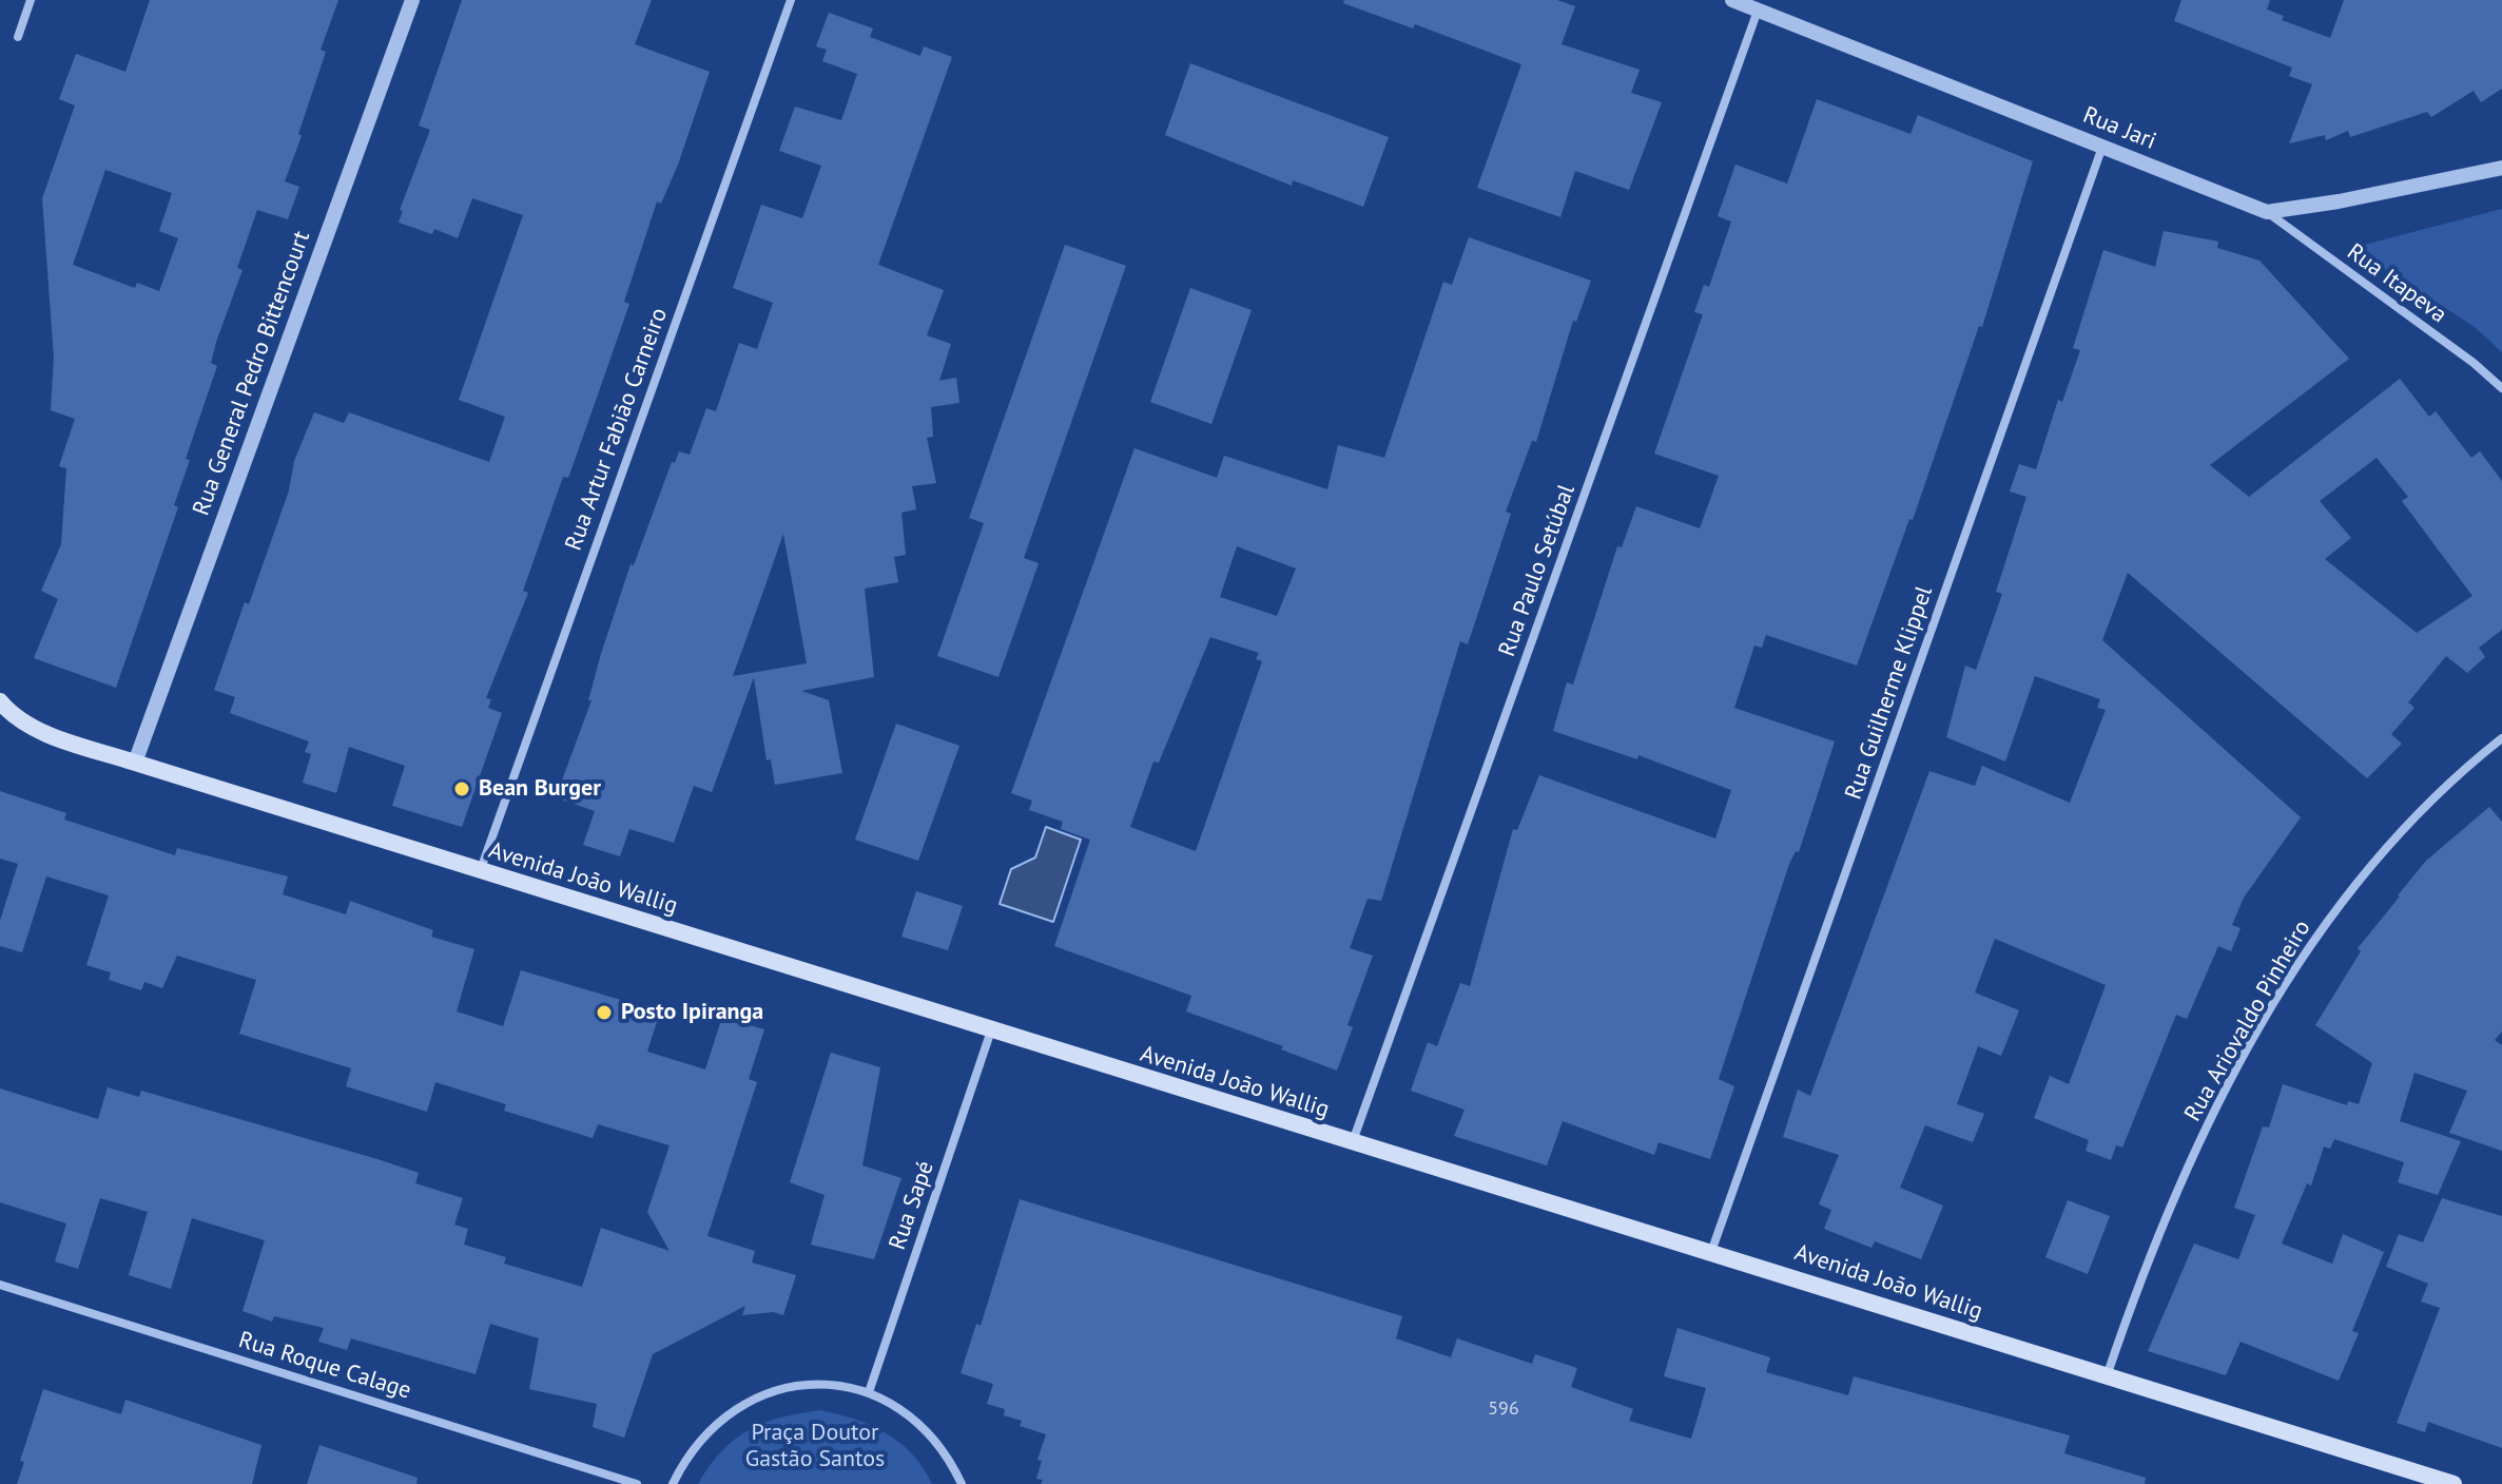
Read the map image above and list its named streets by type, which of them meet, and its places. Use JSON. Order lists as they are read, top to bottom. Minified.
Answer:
{"streets":{"main road":["Avenida João Wallig"],"street":["Rua Jari","Rua Itapeva","Rua General Pedro Bittencourt","Rua Artur Fabião Carneiro","Rua Paulo Setúbal","Rua Guilherme Klippel","Rua Ariovaldo Pinheiro","Rua Sapé","Rua Roque Calage"]},"crossings":[["Rua Jari","Rua Itapeva"],["Rua Jari","Rua Paulo Setúbal"],["Rua Jari","Rua Guilherme Klippel"],["Rua General Pedro Bittencourt","Avenida João Wallig"],["Rua Artur Fabião Carneiro","Avenida João Wallig"],["Rua Paulo Setúbal","Avenida João Wallig"],["Rua Guilherme Klippel","Avenida João Wallig"],["Avenida João Wallig","Rua Ariovaldo Pinheiro"],["Avenida João Wallig","Rua Sapé"]],"parks":["Praça Doutor Gastão Santos"],"places":["Bean Burger","Posto Ipiranga"],"house_numbers":["596"]}
